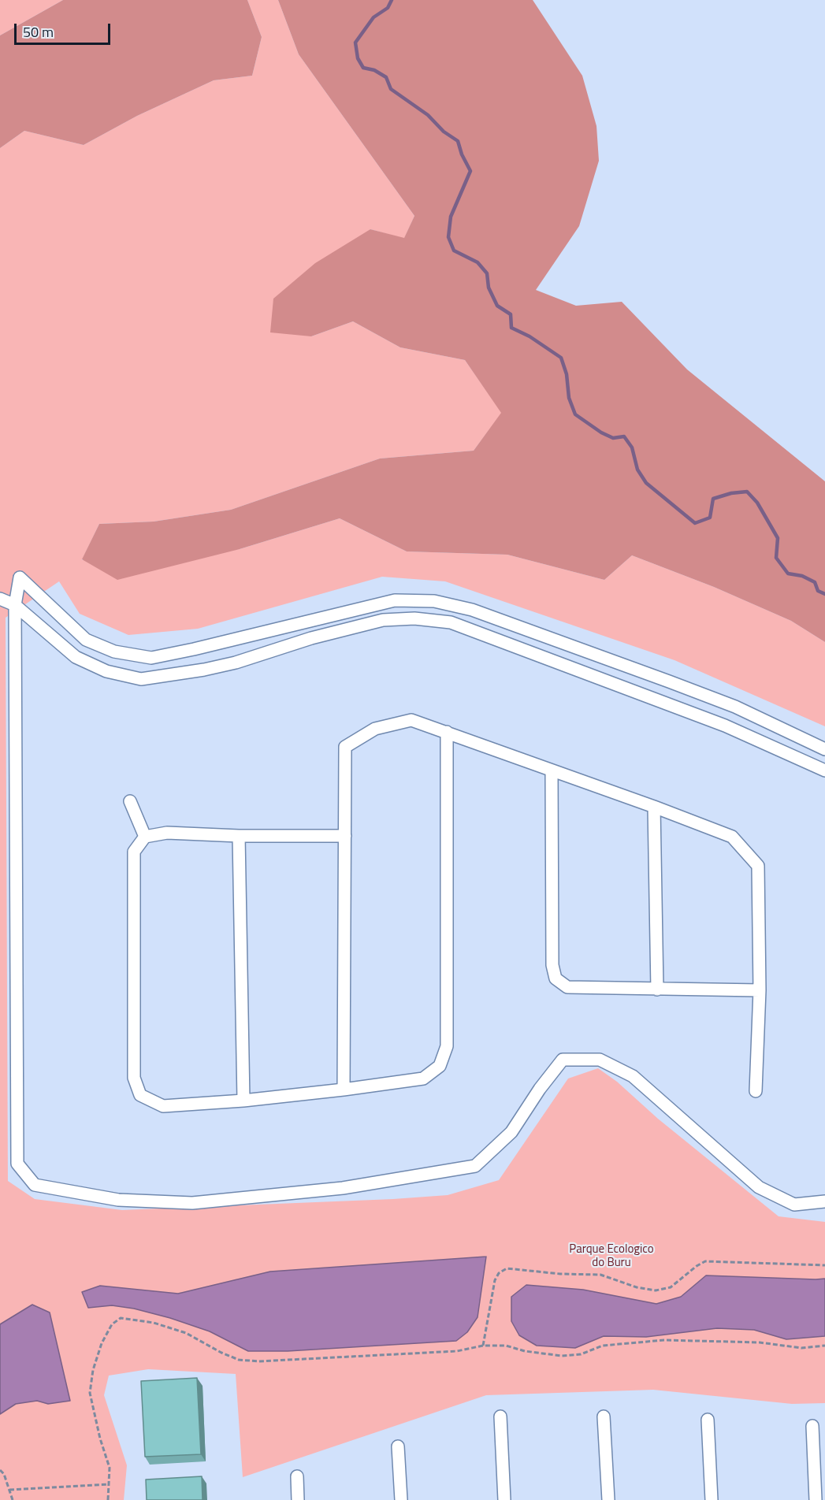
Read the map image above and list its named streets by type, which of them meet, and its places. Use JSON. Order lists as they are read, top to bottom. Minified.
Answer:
{"parks":["Parque Ecologico do Buru"],"scale_bar":"50 m"}
